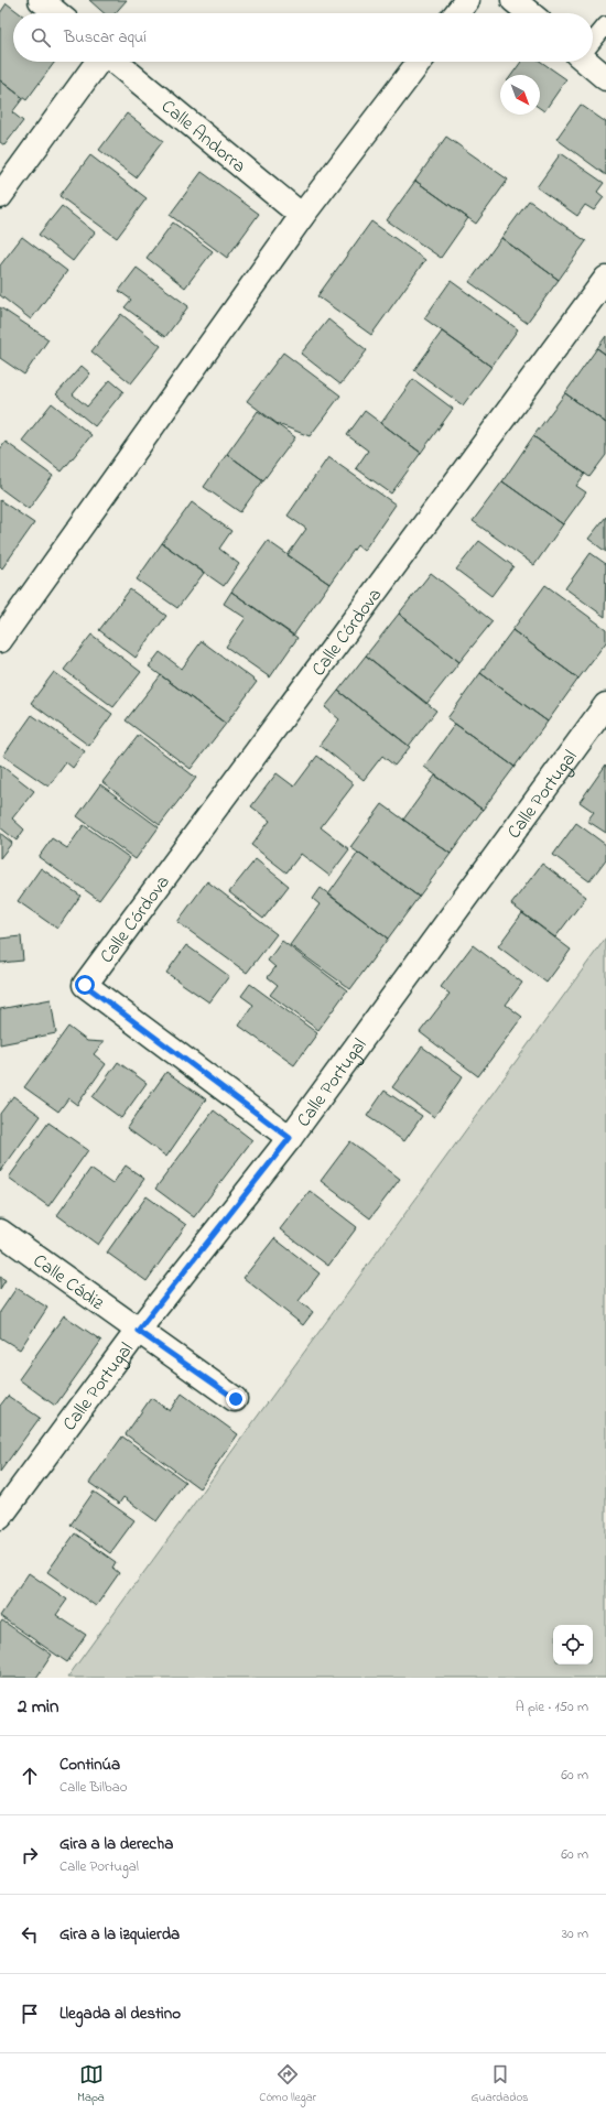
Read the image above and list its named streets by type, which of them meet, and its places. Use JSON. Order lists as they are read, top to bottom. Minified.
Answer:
{"streets":{"street":["Calle Andorra","Calle Córdova","Calle Portugal","Calle Cádiz"]},"crossings":[["Calle Córdova","Calle Portugal"],["Calle Portugal","Calle Cádiz"]],"north":"bottom right","page":{"search":"Buscar aquí","heading":["2 min","A pie · 150 m"],"list":[["Continúa","Calle Bilbao","60 m"],["Gira a la derecha","Calle Portugal","60 m"],["Gira a la izquierda","30 m"],"Llegada al destino"],"nav":["Mapa","Cómo llegar","Guardados"]}}
